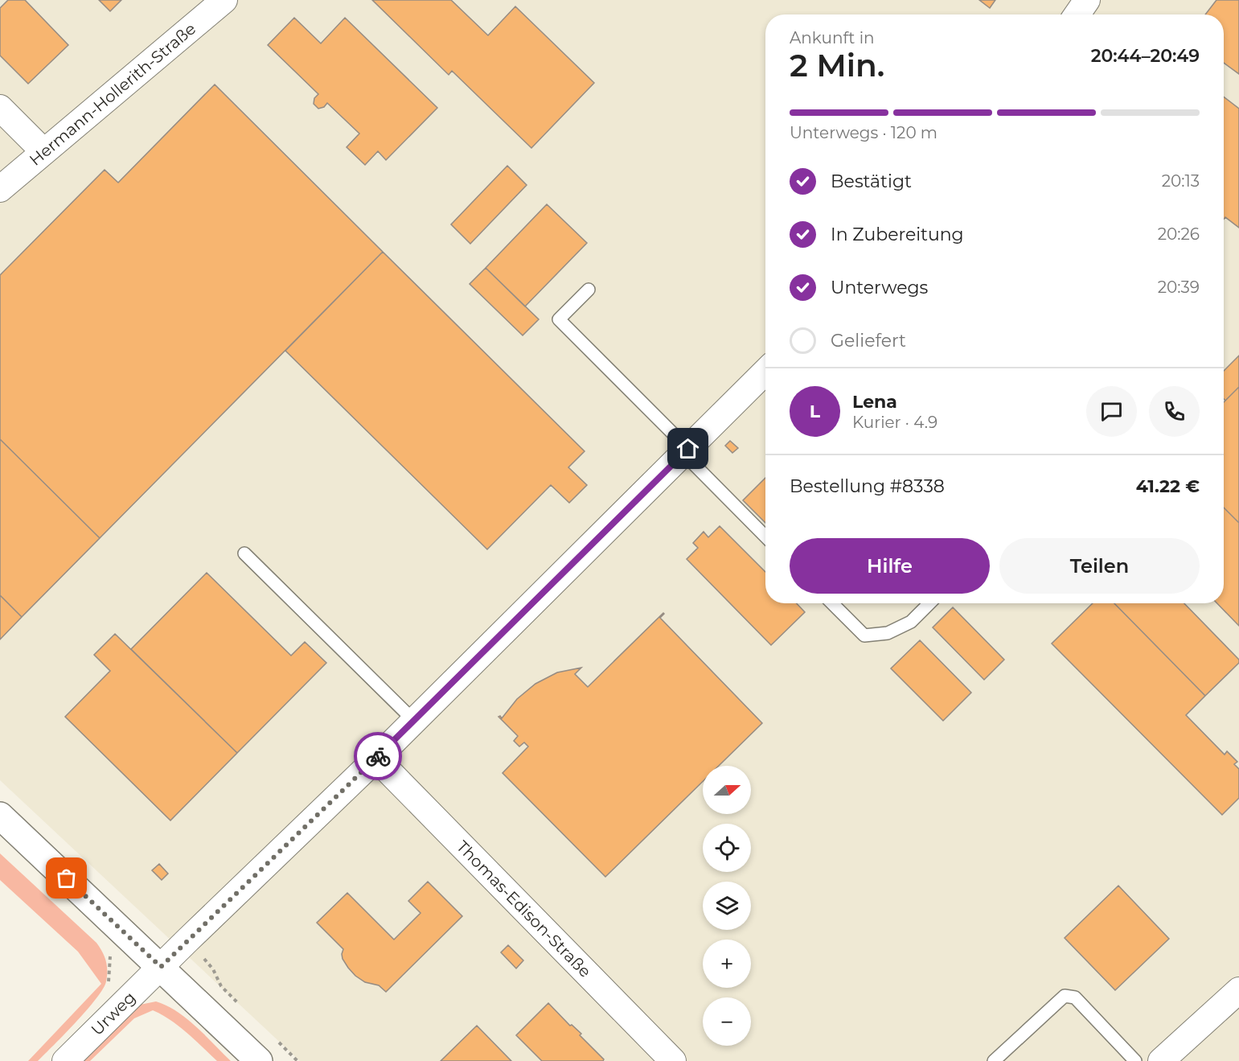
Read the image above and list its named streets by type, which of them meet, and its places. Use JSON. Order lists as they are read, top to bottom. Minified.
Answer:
{"streets":{"street":["Hermann-Hollerith-Straße","Thomas-Edison-Straße","Urweg"]},"crossings":[["Thomas-Edison-Straße","Urweg"]],"north":"right","page":{"heading":["2 Min.","Ankunft in","20:44–20:49"],"panel":["Lena","Kurier · 4.9","Bestellung #8338","41.22 €"],"bar":"Unterwegs · 120 m","list":[["Bestätigt","20:13"],["In Zubereitung","20:26"],["Unterwegs","20:39"],"Geliefert"],"round":"L","buttons":["Hilfe","Teilen"],"map_buttons":["+","−"]}}
